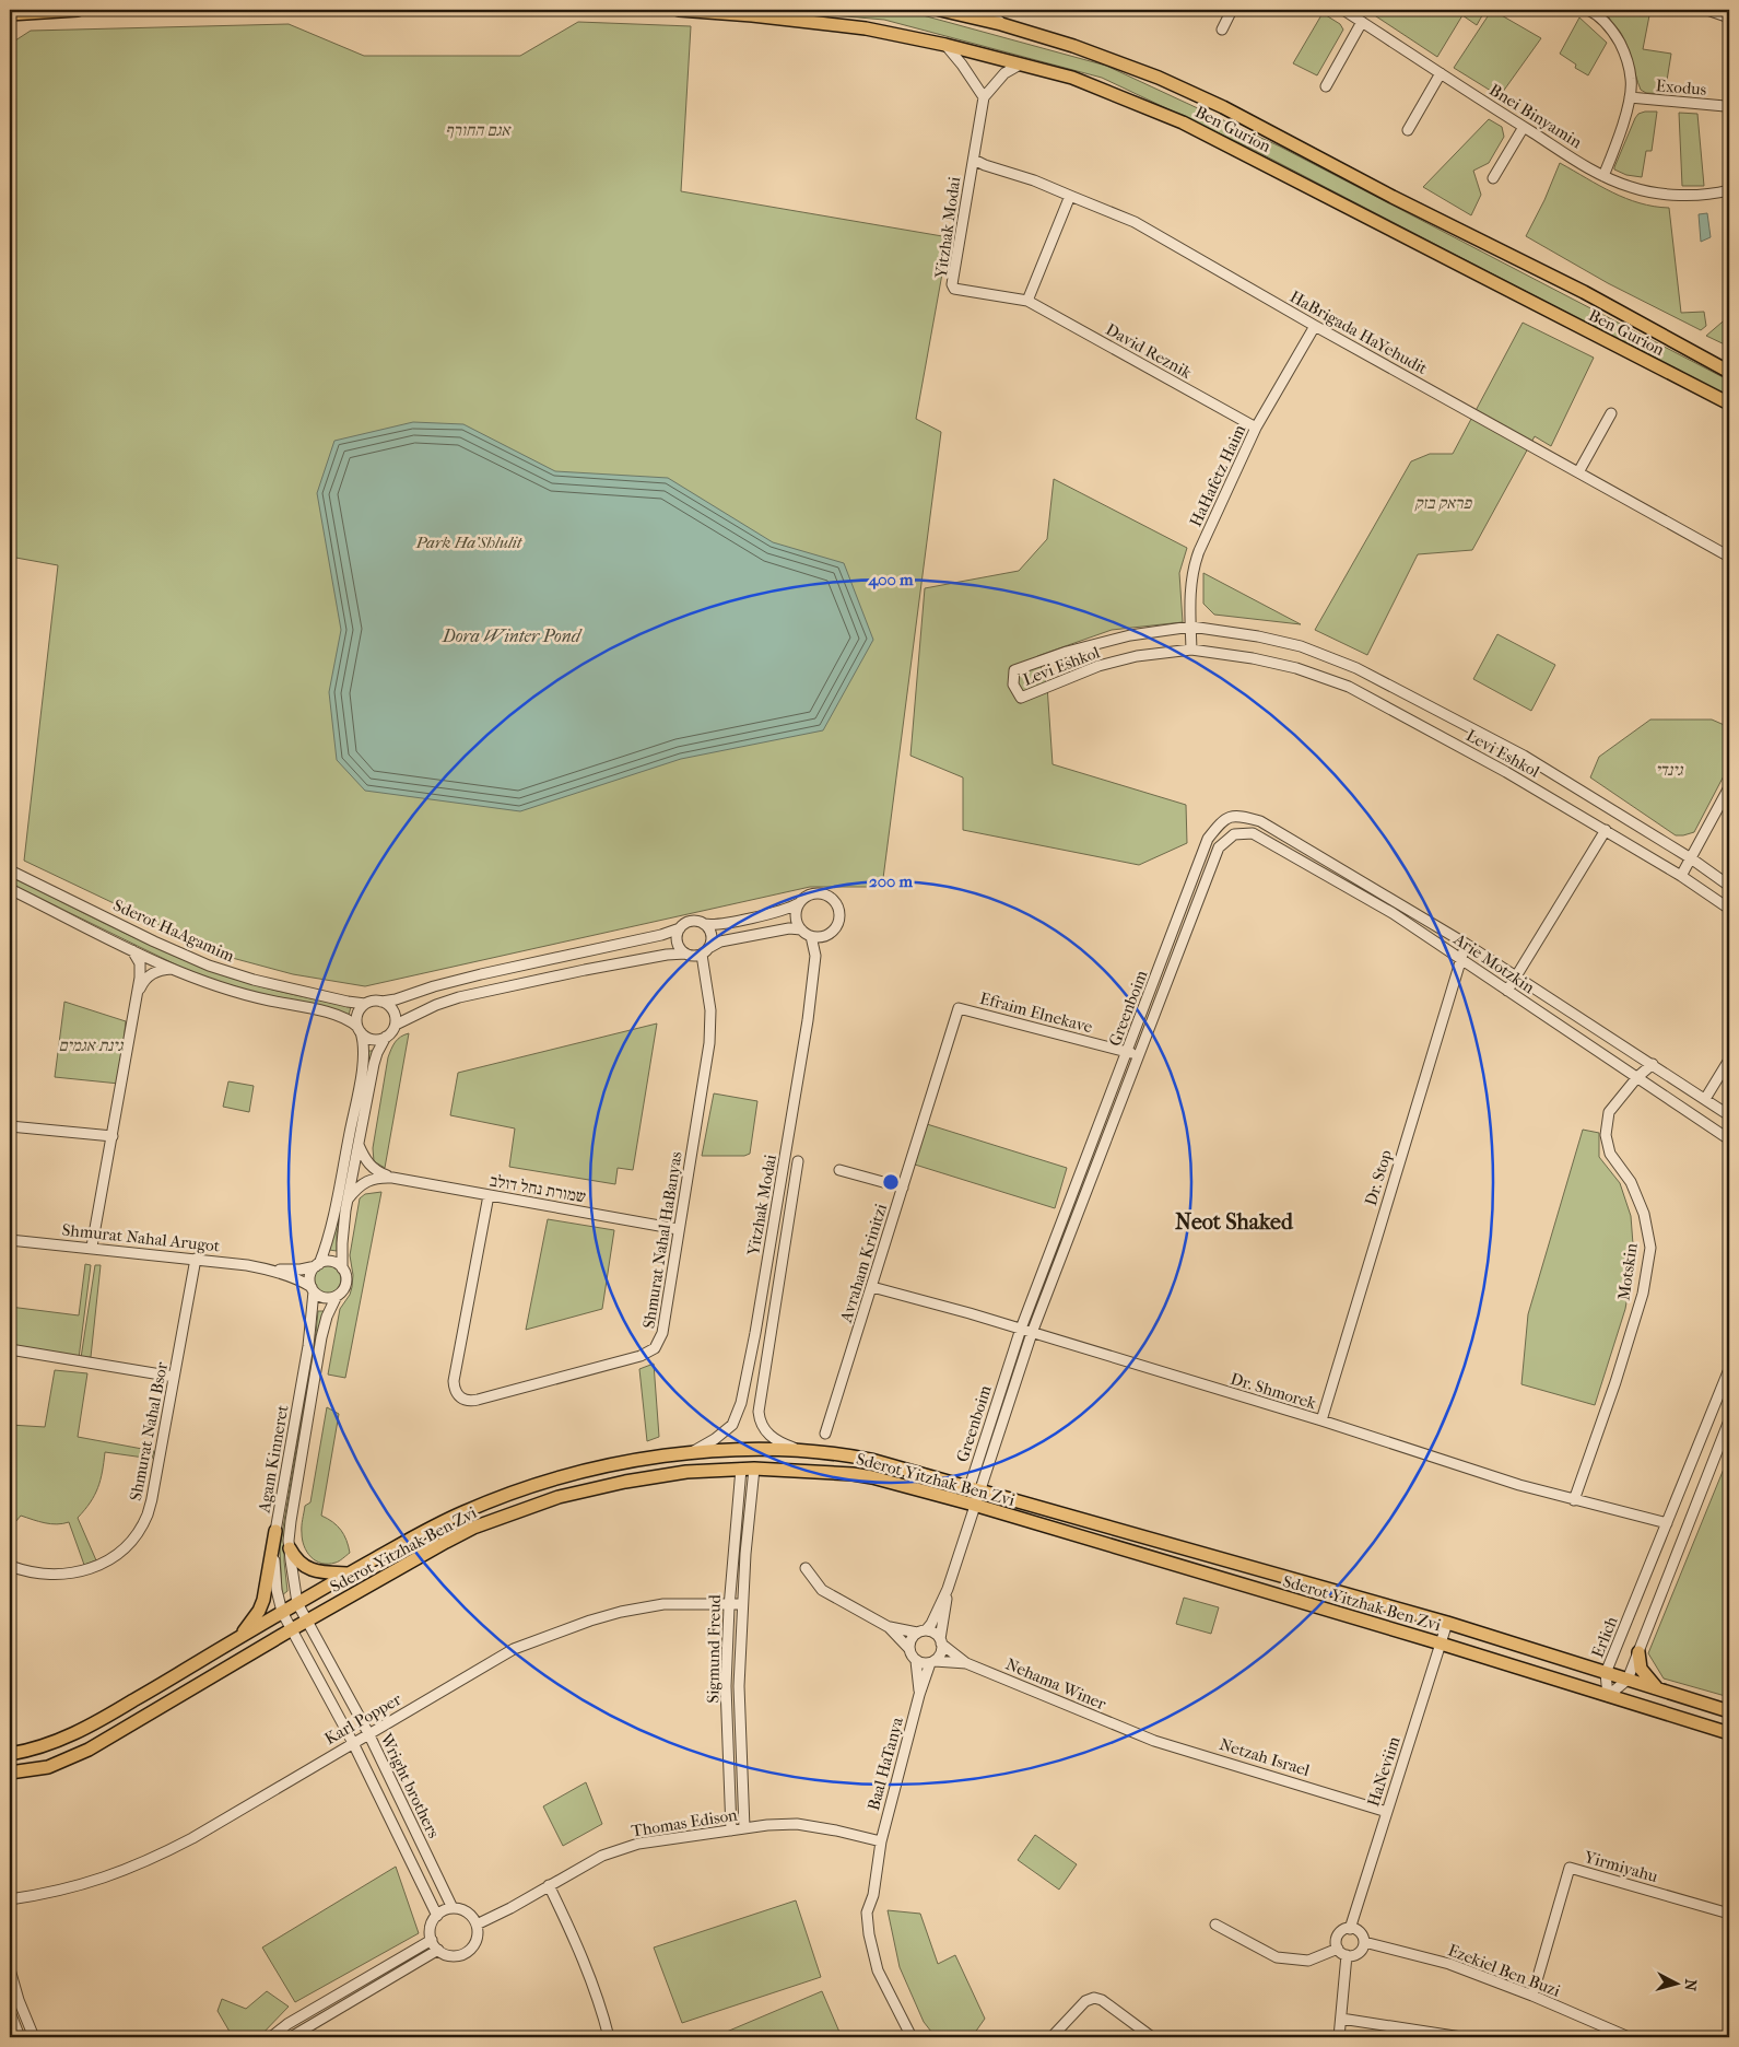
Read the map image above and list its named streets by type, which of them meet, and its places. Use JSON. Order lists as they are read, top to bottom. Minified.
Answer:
{"streets":{"main road":["Ben Gurion","Sderot Yitzhak Ben Zvi"],"street":["Exodus","Bnei Binyamin","Yitzhak Modai","HaBrigada HaYehudit","David Reznik","HaHafetz Haim","Levi Eshkol","Sderot HaAgamim","Arie Motzkin","Greenboim","Efraim Elnekave","Dr. Stop","שמורת נחל דולב","Shmurat Nahal Arugot","Shmurat Nahal HaBanyas","Avraham Krinitzi","Motskin","Dr. Shmorek","Shmurat Nahal Bsor","Agam Kinneret","Erlich","Sigmund Freud","Nehama Winer","Karl Popper","Netzah Israel","Baal HaTanya","HaNeviim","Wright brothers","Thomas Edison","Yirmiyahu","Ezekiel Ben Buzi"]},"crossings":[["Ben Gurion","Yitzhak Modai"],["Yitzhak Modai","HaBrigada HaYehudit"],["Yitzhak Modai","David Reznik"],["Yitzhak Modai","Sderot Yitzhak Ben Zvi"],["HaBrigada HaYehudit","HaHafetz Haim"],["David Reznik","HaHafetz Haim"],["HaHafetz Haim","Levi Eshkol"],["Arie Motzkin","Greenboim"],["Arie Motzkin","Dr. Stop"],["Arie Motzkin","Motskin"],["Greenboim","Efraim Elnekave"],["Greenboim","Dr. Shmorek"],["Greenboim","Sderot Yitzhak Ben Zvi"],["Efraim Elnekave","Avraham Krinitzi"],["Dr. Stop","Dr. Shmorek"],["שמורת נחל דולב","Shmurat Nahal HaBanyas"],["Shmurat Nahal Arugot","Shmurat Nahal Bsor"],["Shmurat Nahal Arugot","Agam Kinneret"],["Avraham Krinitzi","Dr. Shmorek"],["Motskin","Dr. Shmorek"],["Dr. Shmorek","Erlich"],["Agam Kinneret","Sderot Yitzhak Ben Zvi"],["Agam Kinneret","Wright brothers"],["Sderot Yitzhak Ben Zvi","Erlich"],["Sderot Yitzhak Ben Zvi","Sigmund Freud"],["Sderot Yitzhak Ben Zvi","HaNeviim"],["Sderot Yitzhak Ben Zvi","Wright brothers"],["Sigmund Freud","Karl Popper"],["Sigmund Freud","Thomas Edison"],["Nehama Winer","Netzah Israel"],["Nehama Winer","Baal HaTanya"],["Karl Popper","Wright brothers"],["Netzah Israel","HaNeviim"],["Baal HaTanya","Thomas Edison"],["HaNeviim","Ezekiel Ben Buzi"],["Wright brothers","Thomas Edison"],["Yirmiyahu","Ezekiel Ben Buzi"]],"districts":["Neot Shaked"],"water":["Dora Winter Pond"],"parks":["אגם החורף","פראק בזק","Park Ha'Shlulit","גינדי","גינת אגמים"],"north":"right","rings":["400 m","200 m"]}
